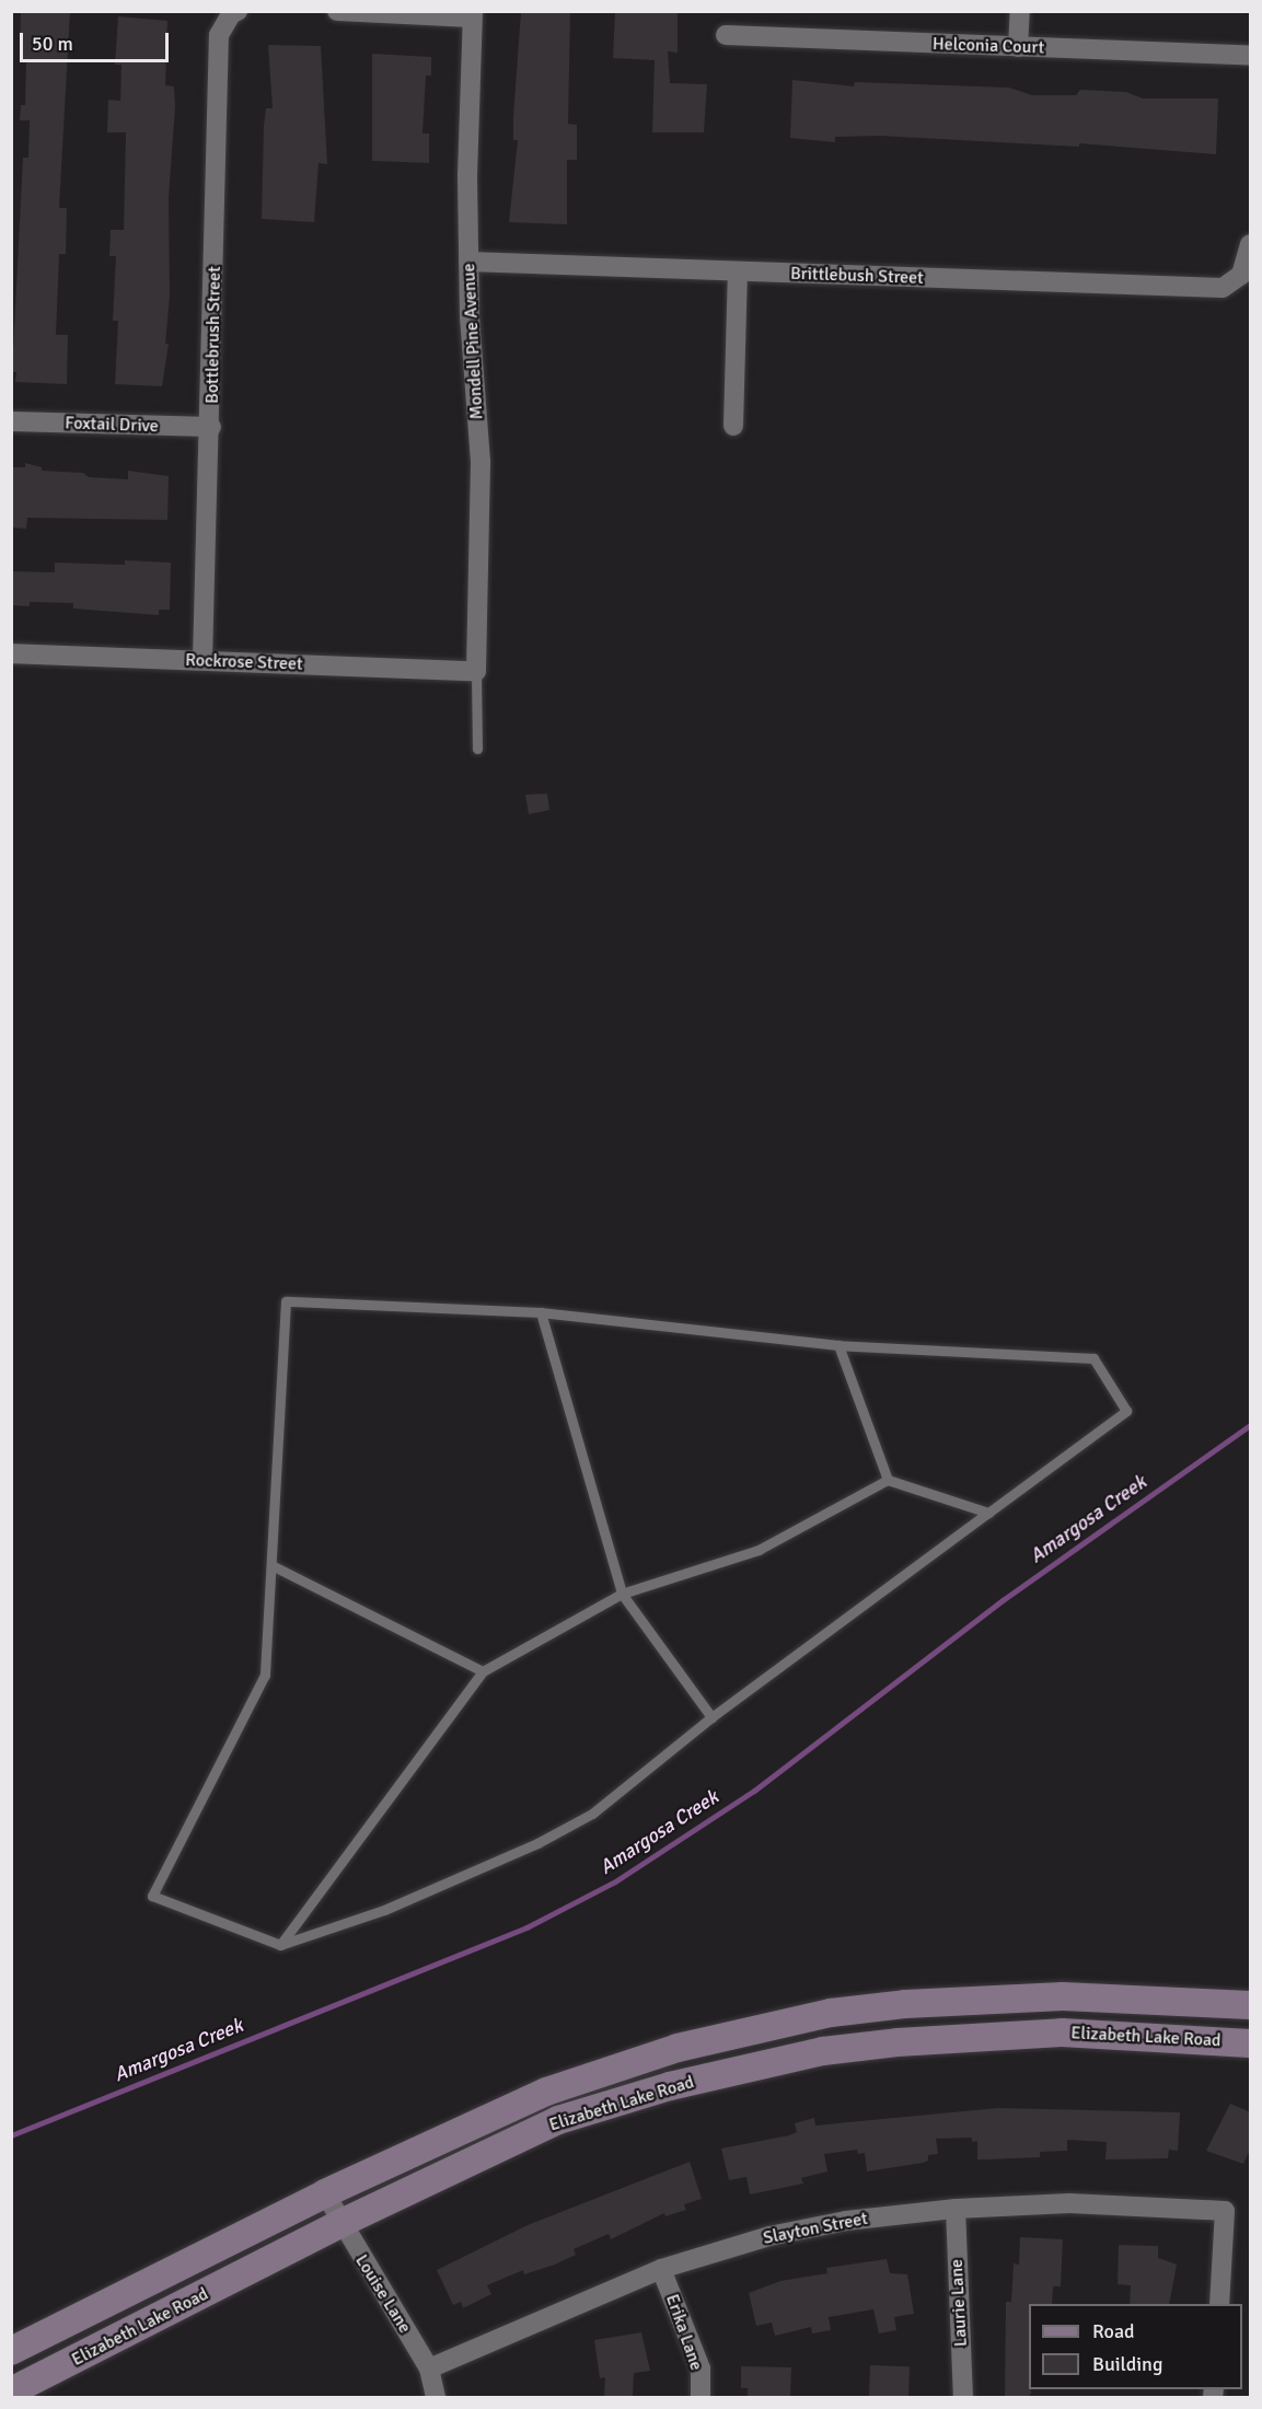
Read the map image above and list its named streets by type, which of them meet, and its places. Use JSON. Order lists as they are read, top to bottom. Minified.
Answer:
{"streets":{"main road":["Elizabeth Lake Road"],"street":["Helconia Court","Brittlebush Street","Bottlebrush Street","Mondell Pine Avenue","Foxtail Drive","Rockrose Street","Slayton Street","Louise Lane","Laurie Lane","Erika Lane"]},"crossings":[["Brittlebush Street","Mondell Pine Avenue"],["Bottlebrush Street","Foxtail Drive"],["Bottlebrush Street","Rockrose Street"],["Mondell Pine Avenue","Rockrose Street"],["Elizabeth Lake Road","Louise Lane"],["Slayton Street","Louise Lane"],["Slayton Street","Laurie Lane"],["Slayton Street","Erika Lane"]],"water":["Amargosa Creek"],"legend":["Road","Building"],"scale_bar":"50 m"}
